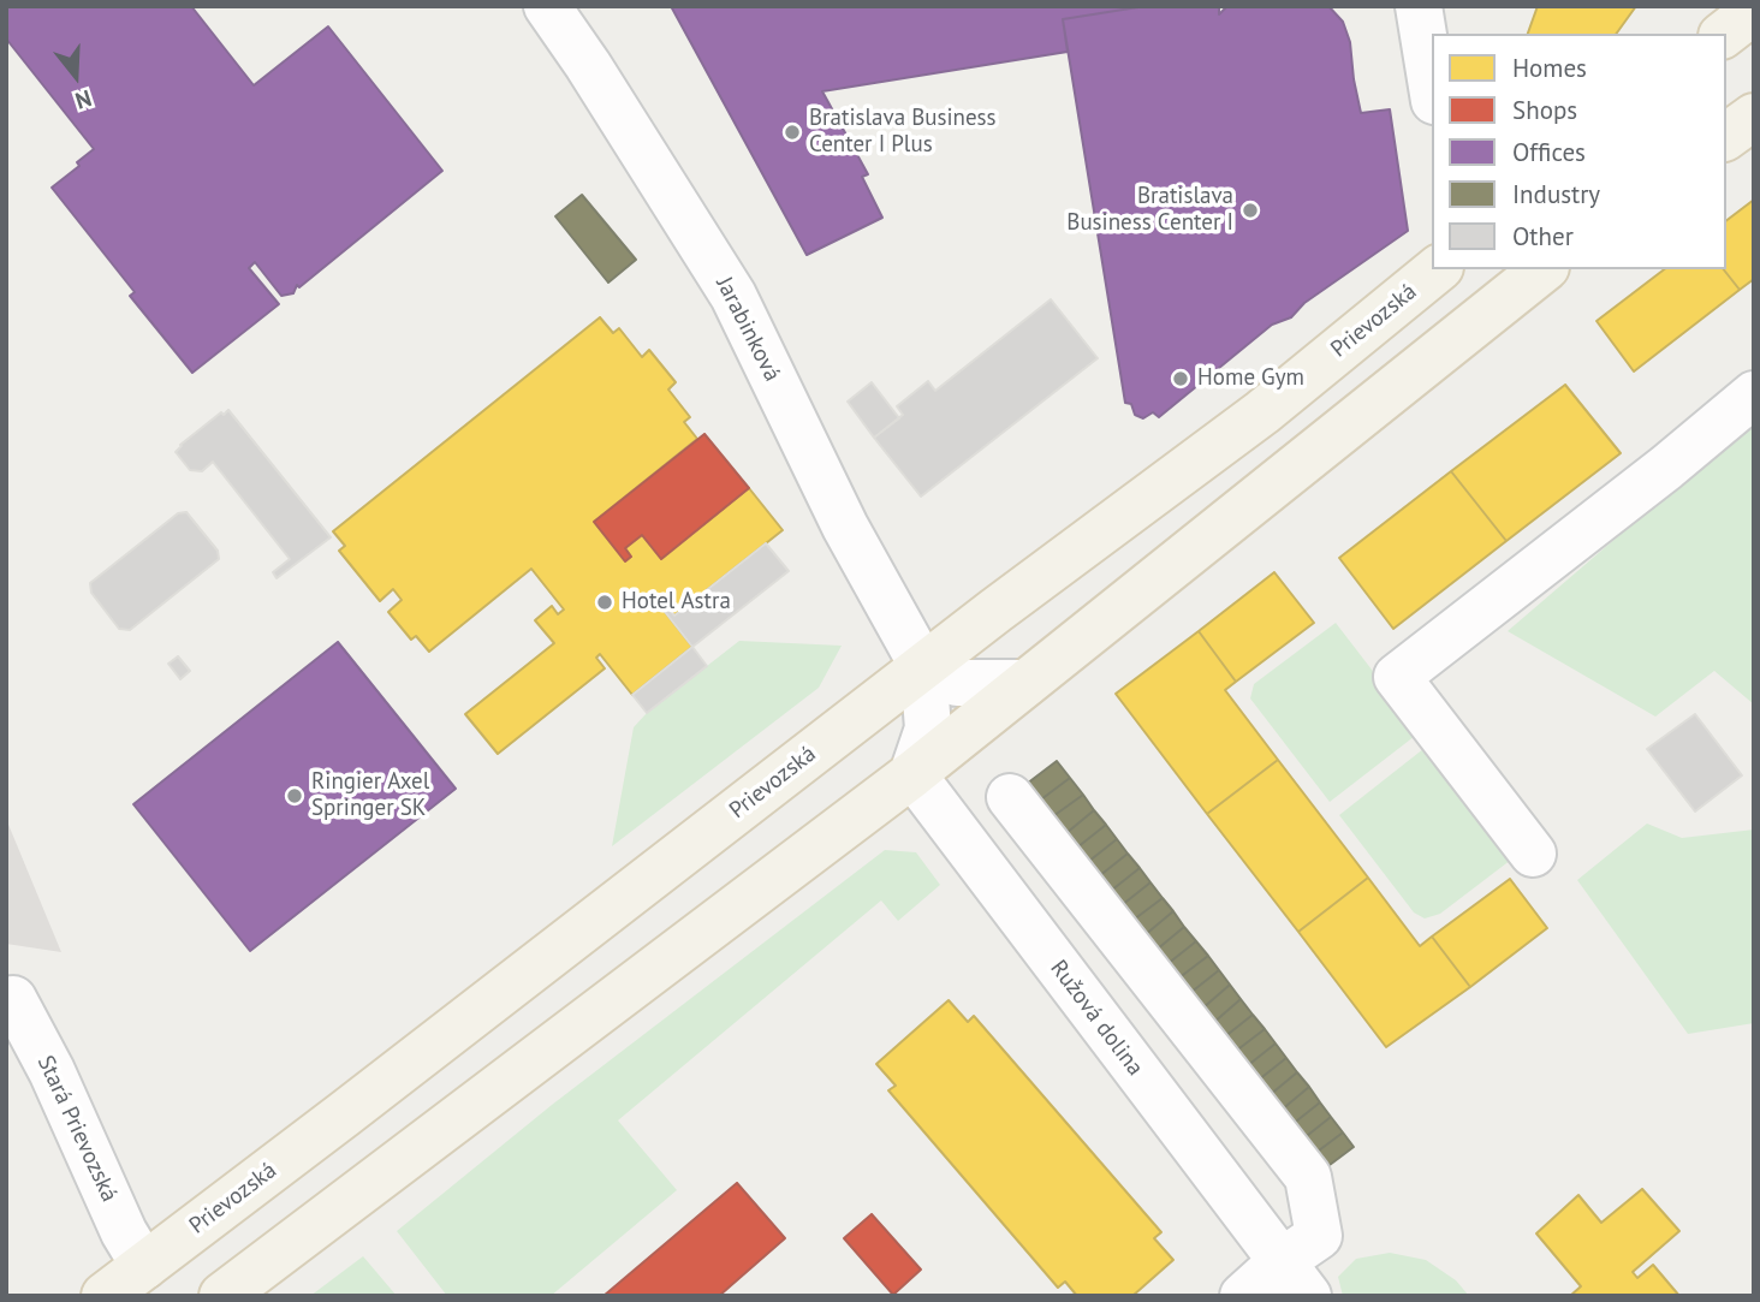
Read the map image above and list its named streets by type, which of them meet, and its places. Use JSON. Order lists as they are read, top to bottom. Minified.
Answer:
{"streets":{"main road":["Prievozská"],"street":["Jarabinková","Ružová dolina","Stará Prievozská"]},"crossings":[["Prievozská","Jarabinková"],["Prievozská","Stará Prievozská"],["Jarabinková","Ružová dolina"]],"places":["Bratislava Business Center I Plus","Bratislava Business Center I","Home Gym","Hotel Astra","Ringier Axel Springer SK"],"legend":["Homes","Shops","Offices","Industry","Other"],"north":"bottom"}
